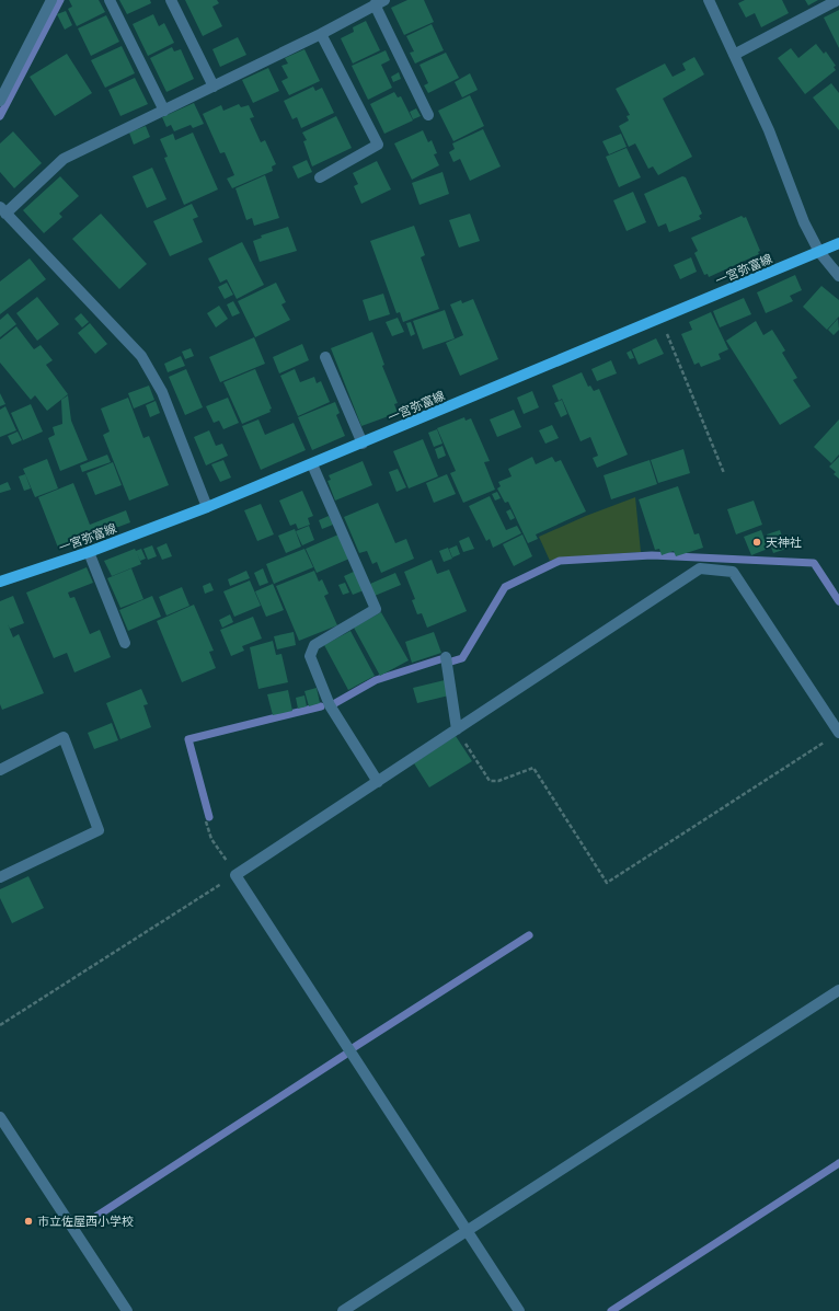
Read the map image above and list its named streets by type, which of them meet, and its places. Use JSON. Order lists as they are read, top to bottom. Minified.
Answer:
{"streets":{"main road":["一宮弥富線"]},"places":["天神社","市立佐屋西小学校"]}
